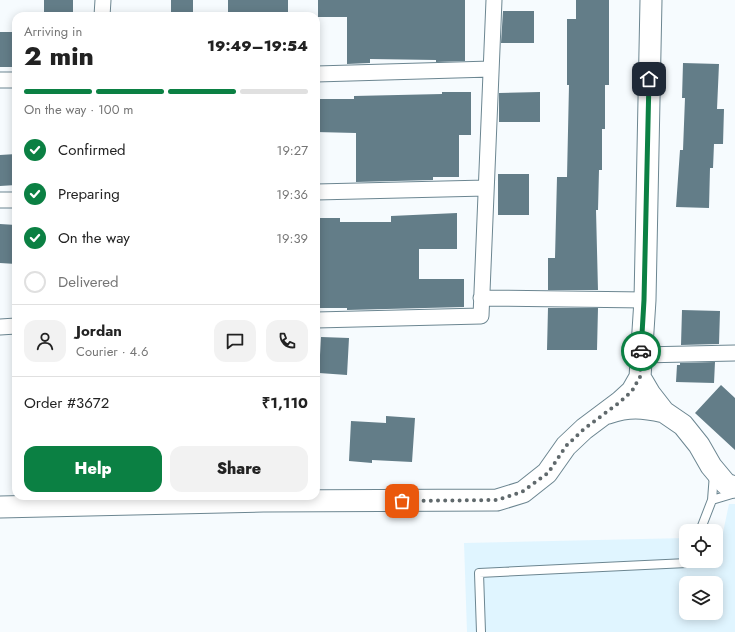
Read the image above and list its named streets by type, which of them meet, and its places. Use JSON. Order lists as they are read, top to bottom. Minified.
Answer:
{"page":{"heading":["2 min","Arriving in","19:49–19:54"],"panel":["Jordan","Courier · 4.6","Order #3672","₹1,110"],"bar":"On the way · 100 m","list":[["Confirmed","19:27"],["Preparing","19:36"],["On the way","19:39"],"Delivered"],"buttons":["Help","Share"]}}
